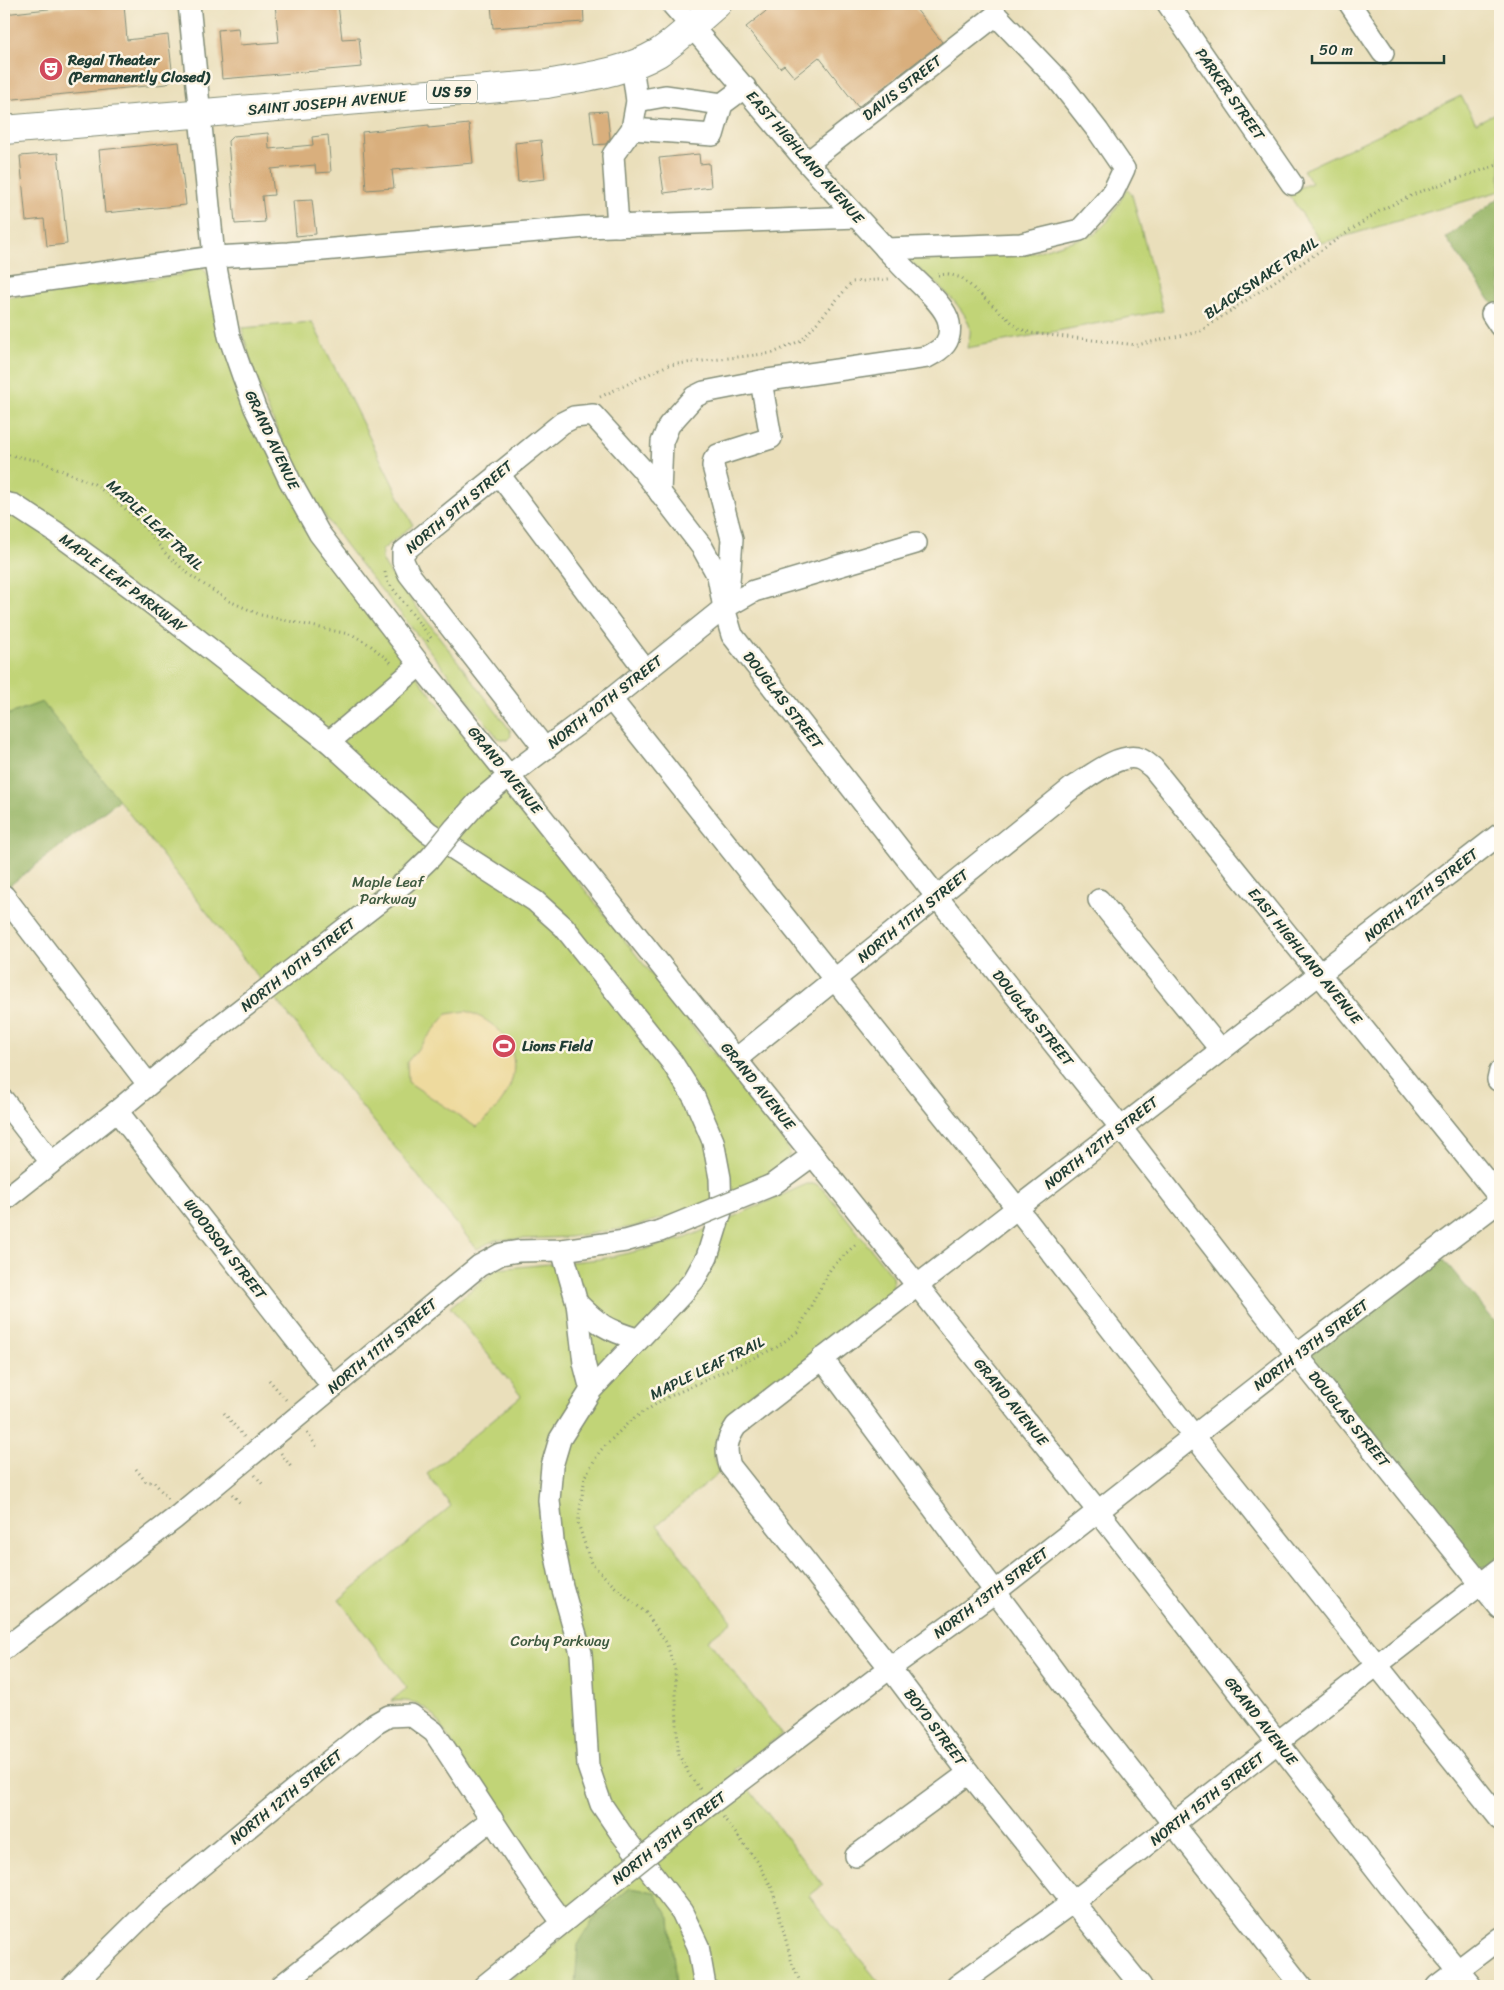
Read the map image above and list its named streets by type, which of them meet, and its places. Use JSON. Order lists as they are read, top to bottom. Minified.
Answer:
{"streets":{"main road":["US 59","SAINT JOSEPH AVENUE"],"street":["DAVIS STREET","PARKER STREET","EAST HIGHLAND AVENUE","GRAND AVENUE","NORTH 9TH STREET","MAPLE LEAF PARKWAY","DOUGLAS STREET","NORTH 10TH STREET","NORTH 12TH STREET","NORTH 11TH STREET","WOODSON STREET","NORTH 13TH STREET","BOYD STREET","NORTH 15TH STREET"],"path":["BLACKSNAKE TRAIL","MAPLE LEAF TRAIL"]},"crossings":[["DAVIS STREET","EAST HIGHLAND AVENUE"],["SAINT JOSEPH AVENUE","EAST HIGHLAND AVENUE"],["SAINT JOSEPH AVENUE","GRAND AVENUE"],["EAST HIGHLAND AVENUE","NORTH 12TH STREET"],["EAST HIGHLAND AVENUE","NORTH 11TH STREET"],["EAST HIGHLAND AVENUE","NORTH 13TH STREET"],["GRAND AVENUE","NORTH 10TH STREET"],["GRAND AVENUE","NORTH 12TH STREET"],["GRAND AVENUE","NORTH 11TH STREET"],["GRAND AVENUE","NORTH 13TH STREET"],["GRAND AVENUE","NORTH 15TH STREET"],["NORTH 9TH STREET","DOUGLAS STREET"],["NORTH 9TH STREET","NORTH 10TH STREET"],["MAPLE LEAF TRAIL","NORTH 13TH STREET"],["DOUGLAS STREET","NORTH 10TH STREET"],["DOUGLAS STREET","NORTH 12TH STREET"],["DOUGLAS STREET","NORTH 11TH STREET"],["DOUGLAS STREET","NORTH 13TH STREET"],["DOUGLAS STREET","NORTH 15TH STREET"],["NORTH 10TH STREET","WOODSON STREET"],["NORTH 12TH STREET","NORTH 13TH STREET"],["NORTH 12TH STREET","BOYD STREET"],["NORTH 11TH STREET","WOODSON STREET"],["NORTH 13TH STREET","BOYD STREET"],["BOYD STREET","NORTH 15TH STREET"]],"parks":["Maple Leaf Parkway","Corby Parkway"],"places":{"theatre":["Regal Theater (Permanently Closed)"],"sports":["Lions Field"]},"scale_bar":"50 m"}
